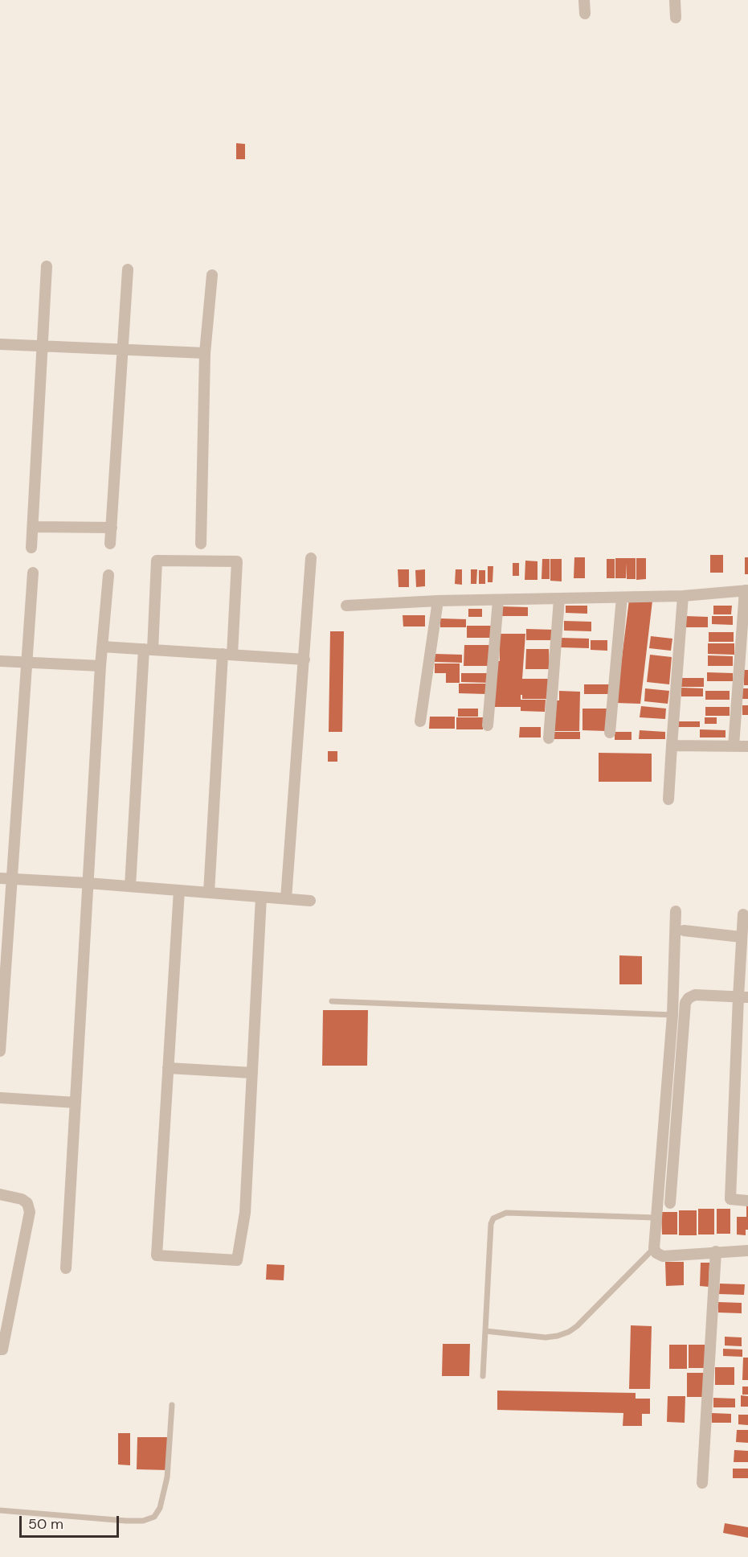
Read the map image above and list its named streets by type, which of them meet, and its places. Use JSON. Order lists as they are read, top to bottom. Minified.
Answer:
{"scale_bar":"50 m"}
